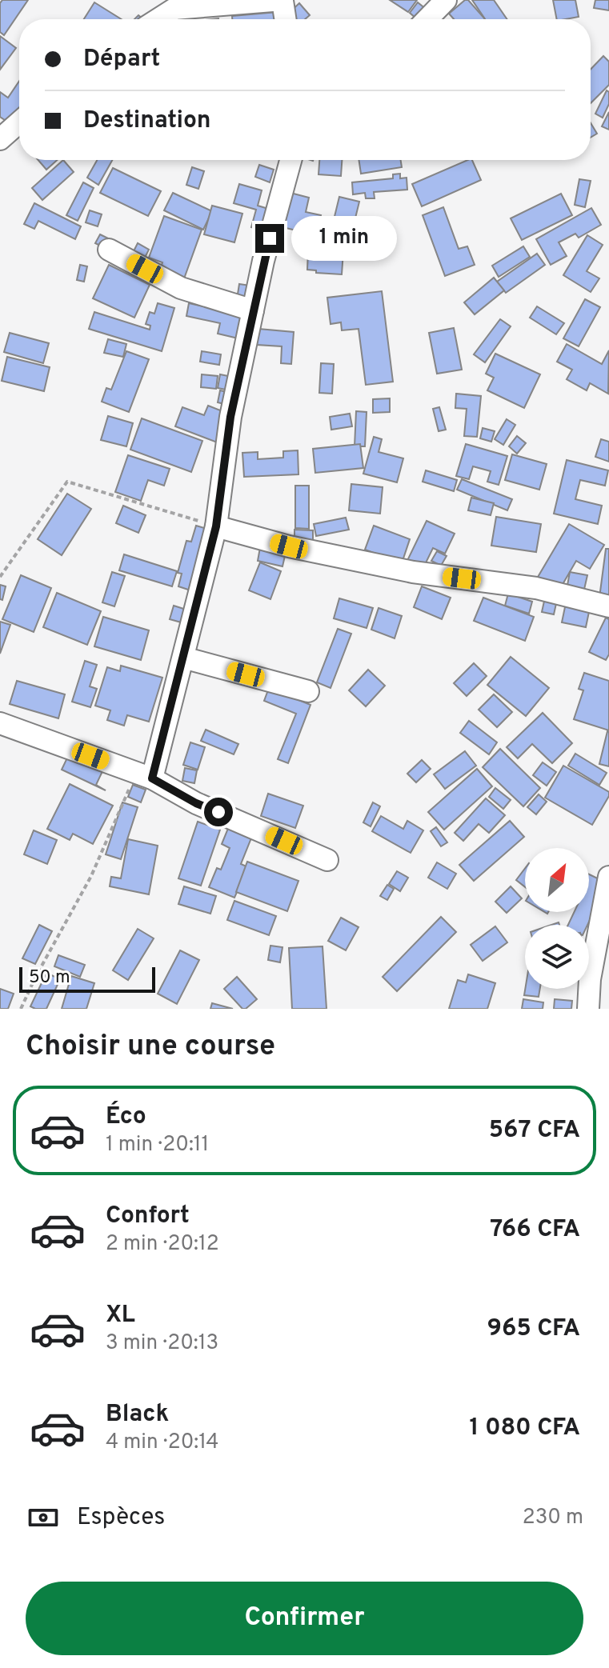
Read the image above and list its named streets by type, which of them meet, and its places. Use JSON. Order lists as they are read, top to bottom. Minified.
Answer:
{"scale_bar":"50 m","north":"top right","page":{"banner":["Départ","Destination"],"bubble":"1 min","scale":"50 m","heading":"Choisir une course","list":[{"name":"Éco","note":"1 min · 20:11","value":"567 CFA"},{"name":"Confort","note":"2 min · 20:12","value":"766 CFA"},{"name":"XL","note":"3 min · 20:13","value":"965 CFA"},{"name":"Black","note":"4 min · 20:14","value":"1 080 CFA"}],"pay":["Espèces","230 m"],"buttons":"Confirmer"}}
